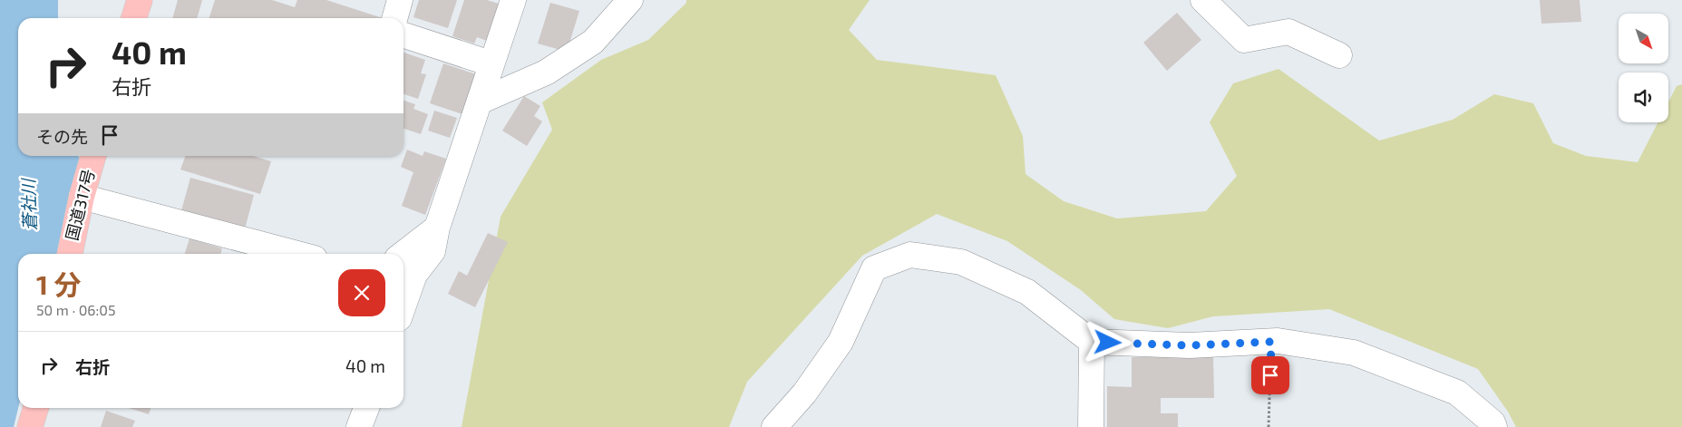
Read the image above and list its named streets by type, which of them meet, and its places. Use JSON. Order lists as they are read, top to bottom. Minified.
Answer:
{"streets":{"highway":["国道317号"]},"water":["蒼社川"],"north":"bottom right","page":{"turn":["40 m","右折"],"then":"その先","heading":["1 分","50 m · 06:05"],"list":[{"name":"右折","value":"40 m"}]}}
